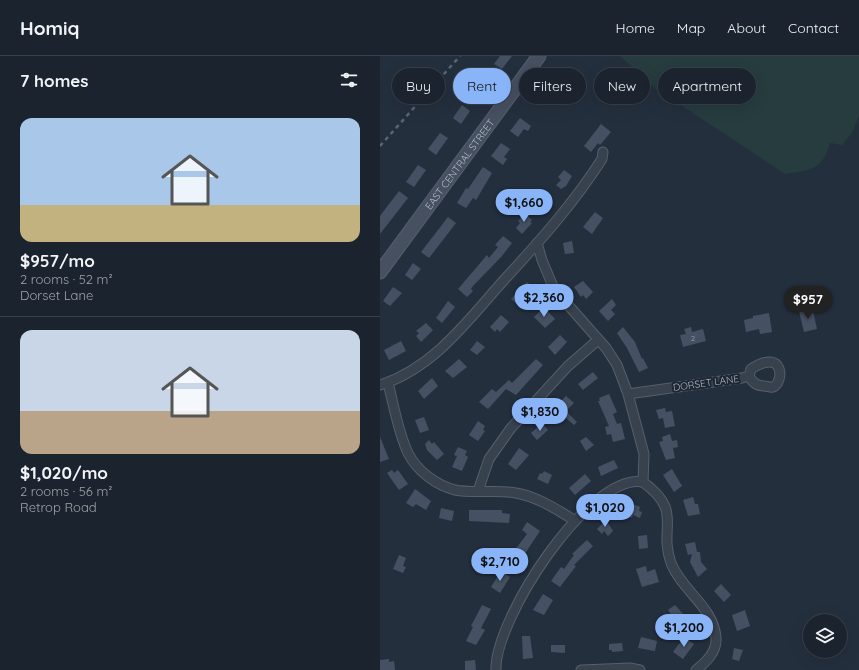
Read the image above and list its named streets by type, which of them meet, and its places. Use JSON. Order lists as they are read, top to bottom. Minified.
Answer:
{"streets":{"main road":["EAST CENTRAL STREET"],"street":["DORSET LANE"]},"house_numbers":["2"],"page":{"header":"Homiq","nav":["Home","Map","About","Contact"],"heading":"7 homes","chip":["Buy","Rent","Filters","New","Apartment"],"list":[{"name":"$957/mo","note":"2 rooms · 52 m² · Dorset Lane"},{"name":"$1,020/mo","note":"2 rooms · 56 m² · Retrop Road"}],"price":["$1,660","$2,360","$957","$1,830","$1,020","$2,710","$1,200"]}}
